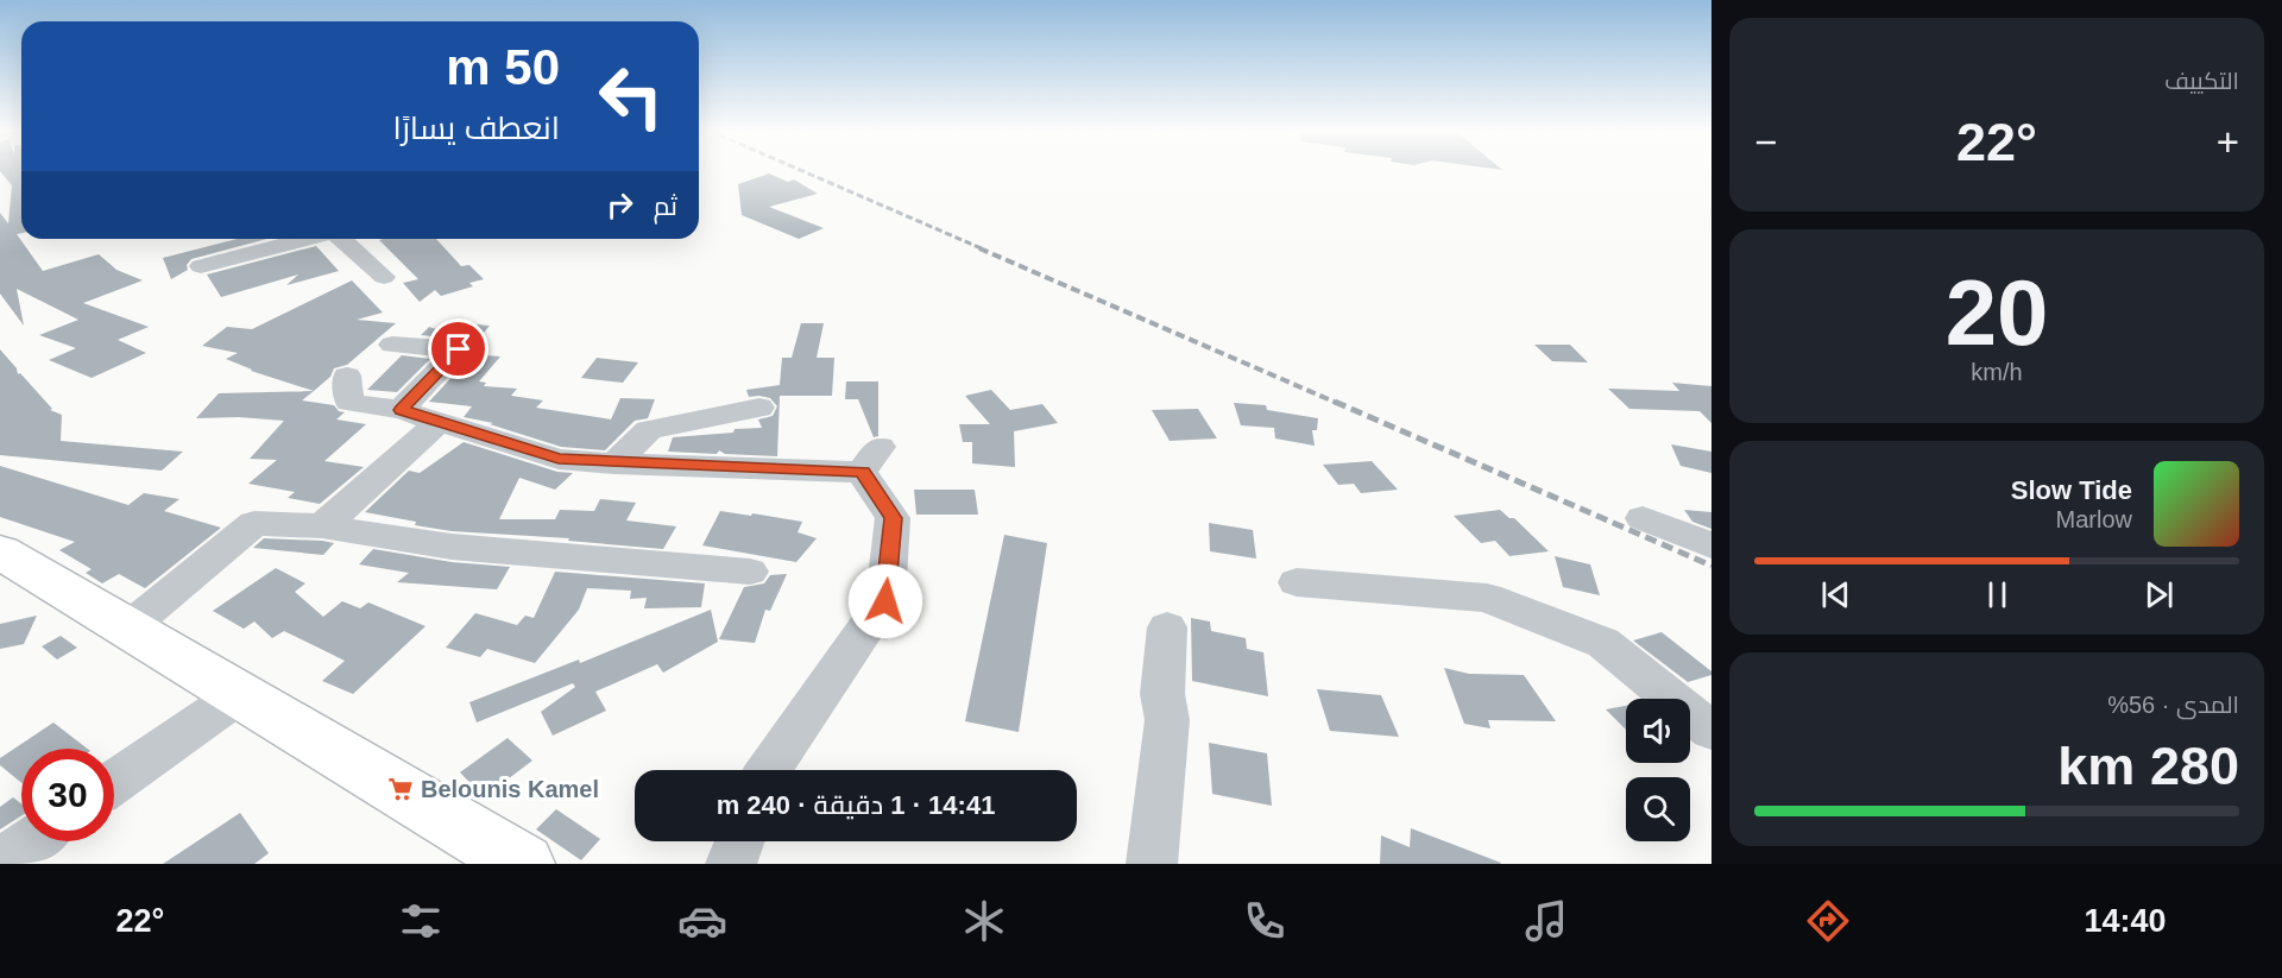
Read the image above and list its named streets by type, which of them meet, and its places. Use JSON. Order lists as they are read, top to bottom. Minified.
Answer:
{"places":{"supermarket":["Belounis Kamel"]},"page":{"tile":["التكييف",["20","km/h"],["المدى · 56%","280 km"]],"turn":["50 m","انعطف يسارًا"],"heat":["−","22°","+"],"then":"ثم","song":["Slow Tide","Marlow"],"limit":"30","trip":"14:41 · 1 دقيقة · 240 m","tabs":["14:40","22°"]}}
